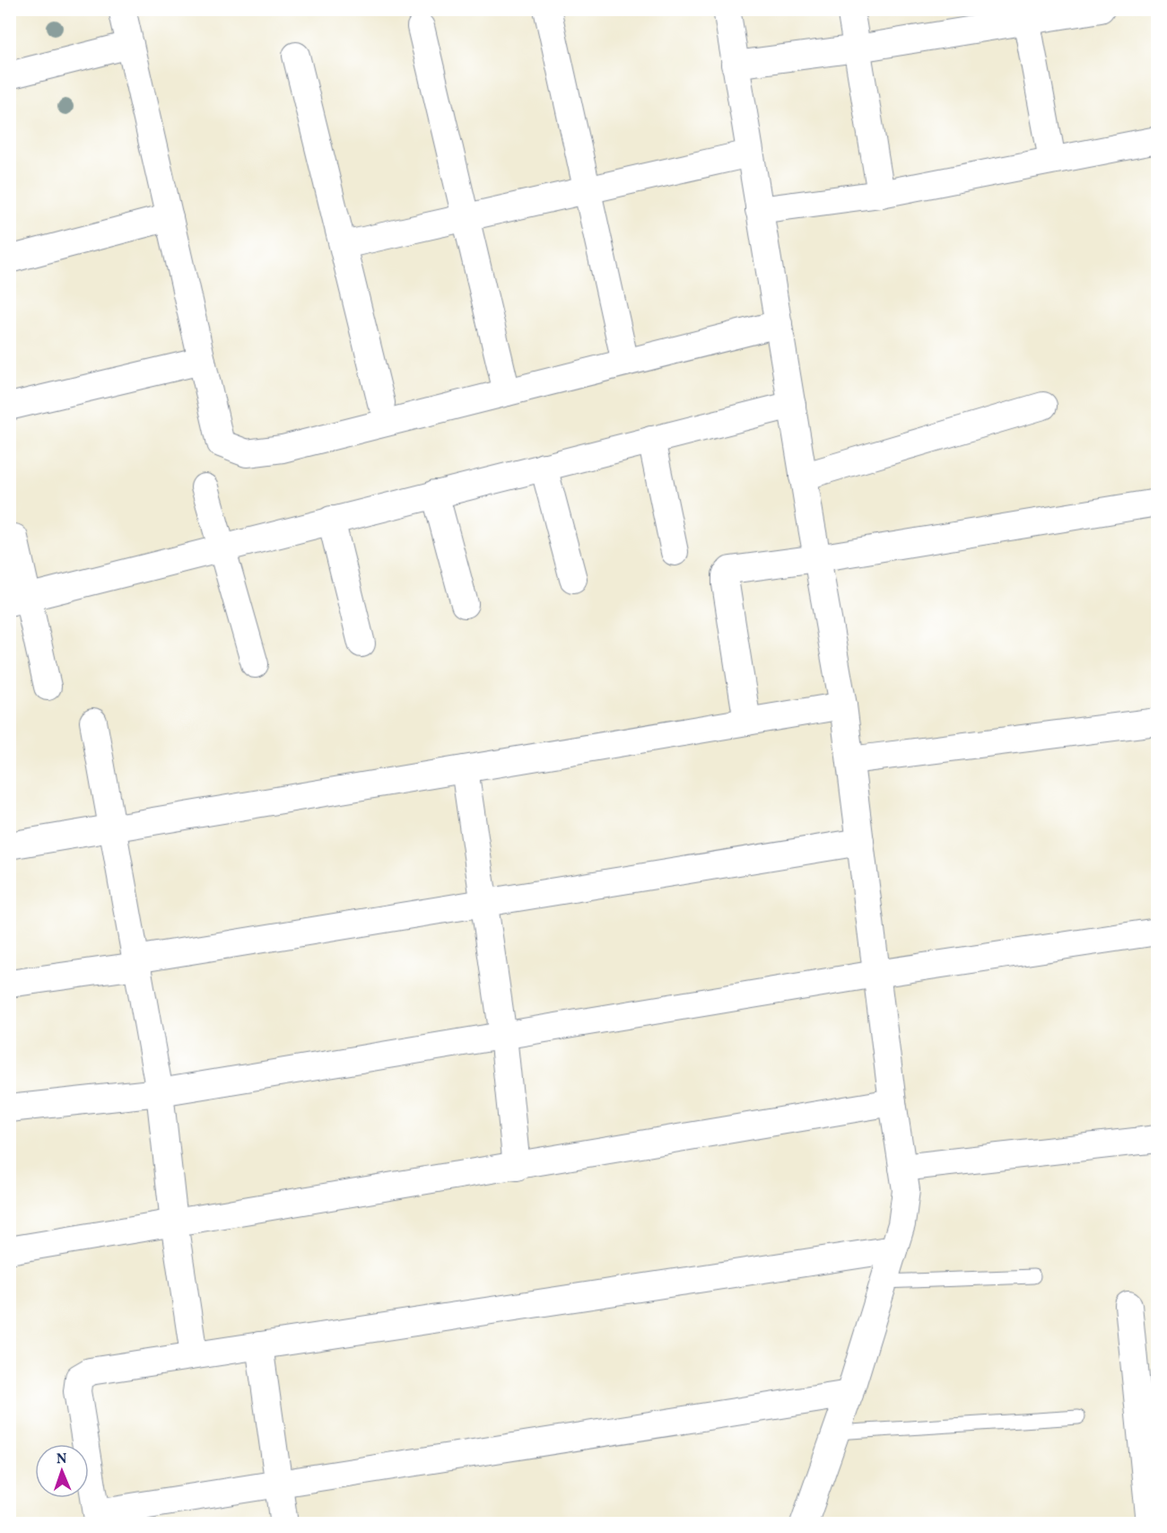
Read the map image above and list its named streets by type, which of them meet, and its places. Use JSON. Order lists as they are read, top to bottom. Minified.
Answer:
{"north":"top"}
